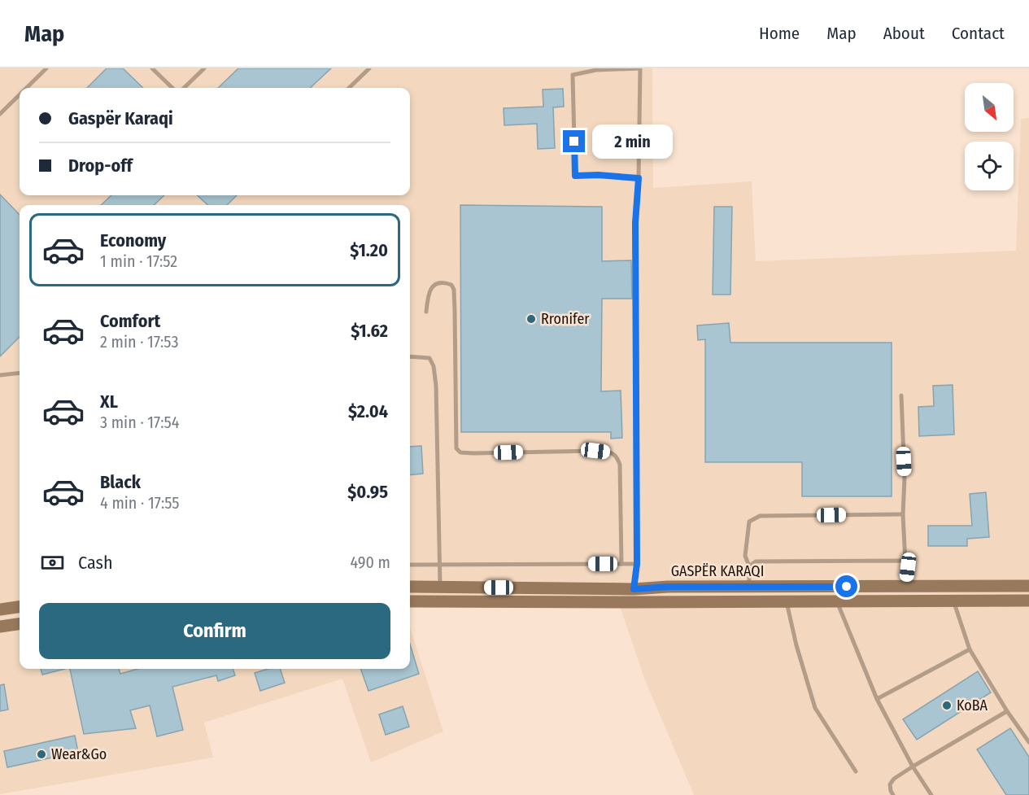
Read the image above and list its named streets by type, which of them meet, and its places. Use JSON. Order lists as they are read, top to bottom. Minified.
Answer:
{"streets":{"main road":["GASPËR KARAQI"]},"places":["Rronifer","KoBA","Wear&Go"],"north":"bottom right","page":{"header":"Map","nav":["Home","Map","About","Contact"],"banner":["Gaspër Karaqi","Drop-off"],"bubble":"2 min","list":[{"name":"Economy","note":"1 min · 17:52","value":"$1.20"},{"name":"Comfort","note":"2 min · 17:53","value":"$1.62"},{"name":"XL","note":"3 min · 17:54","value":"$2.04"},{"name":"Black","note":"4 min · 17:55","value":"$0.95"}],"pay":["Cash","490 m"],"buttons":"Confirm"}}
